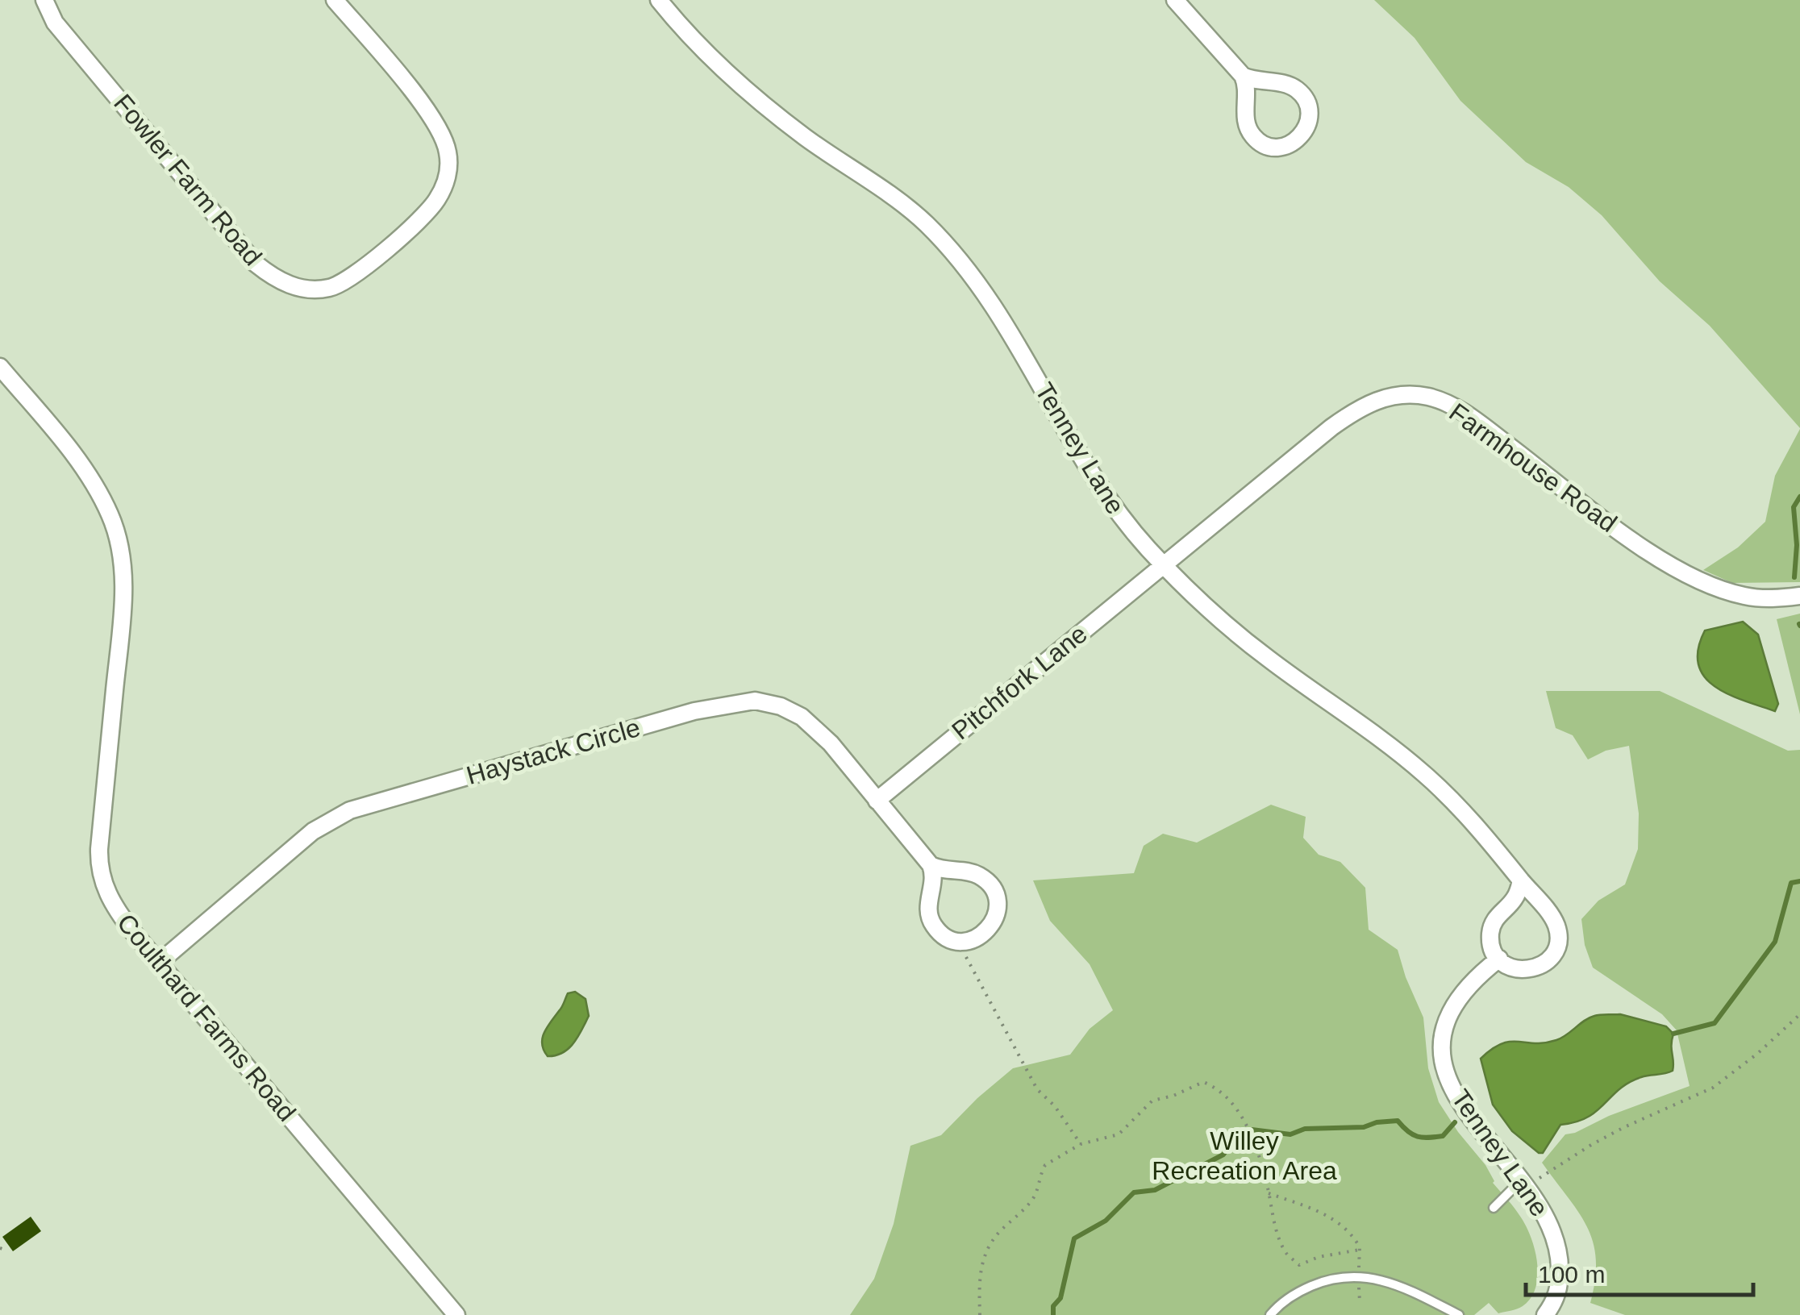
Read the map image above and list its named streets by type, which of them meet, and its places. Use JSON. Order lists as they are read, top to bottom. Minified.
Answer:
{"streets":{"street":["Fowler Farm Road","Tenney Lane","Farmhouse Road","Pitchfork Lane","Haystack Circle","Coulthard Farms Road"]},"crossings":[["Tenney Lane","Farmhouse Road"],["Tenney Lane","Pitchfork Lane"],["Farmhouse Road","Pitchfork Lane"],["Pitchfork Lane","Haystack Circle"],["Haystack Circle","Coulthard Farms Road"]],"parks":["Willey Recreation Area"],"scale_bar":"100 m"}
